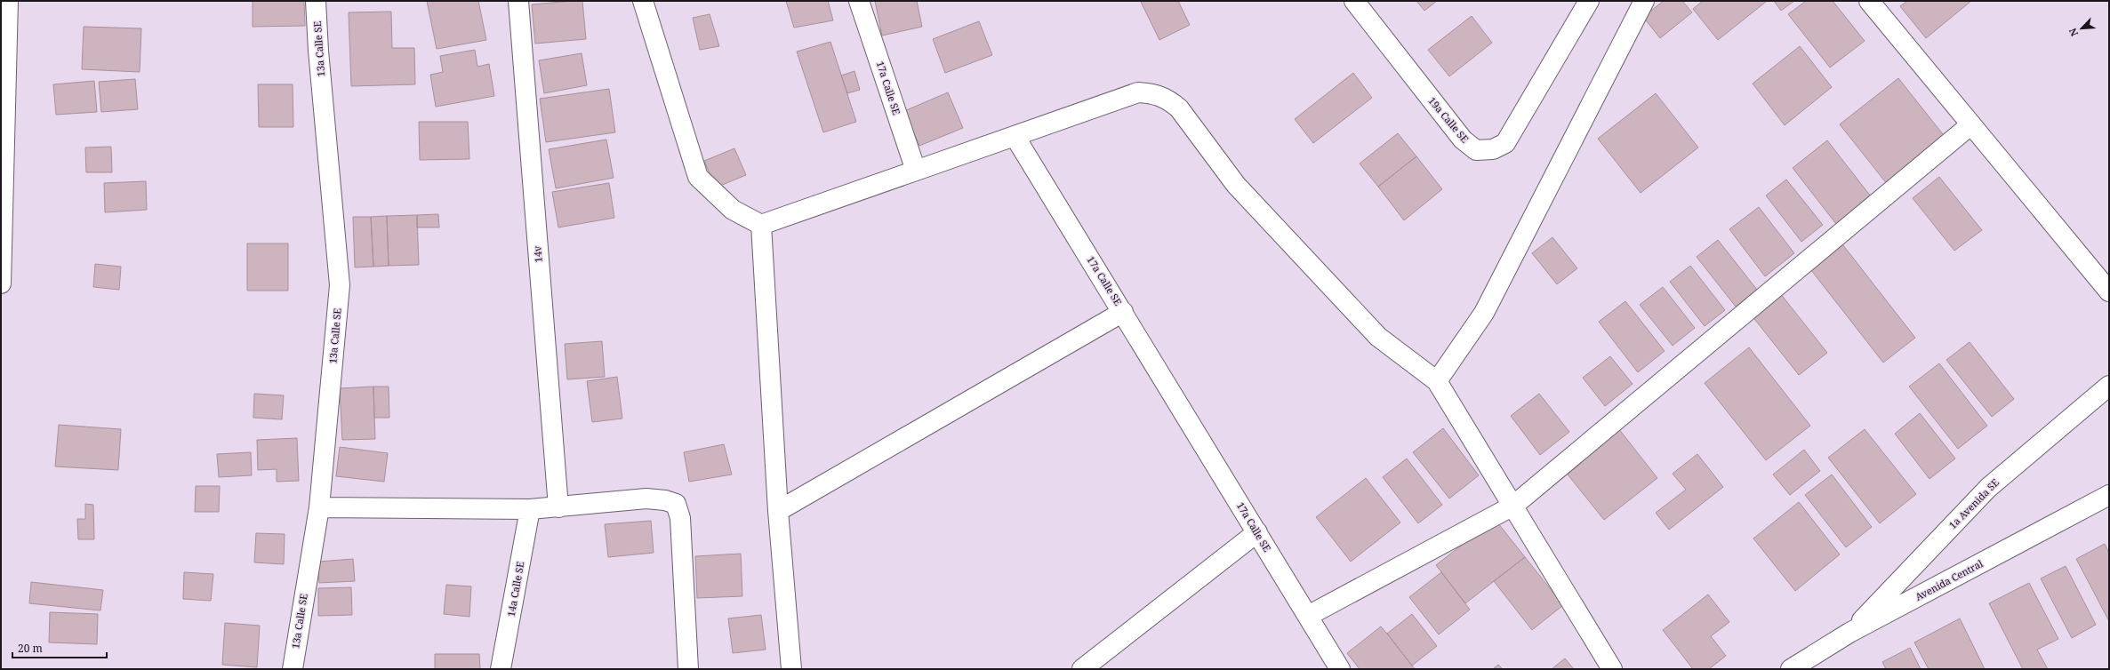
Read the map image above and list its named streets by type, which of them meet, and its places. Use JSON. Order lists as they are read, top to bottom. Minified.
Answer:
{"streets":{"street":["13a Calle SE","17a Calle SE","19a Calle SE","14v","1a Avenida SE","Avenida Central","14a Calle SE"]},"crossings":[["1a Avenida SE","Avenida Central"]],"scale_bar":"20 m","north":"bottom left"}
